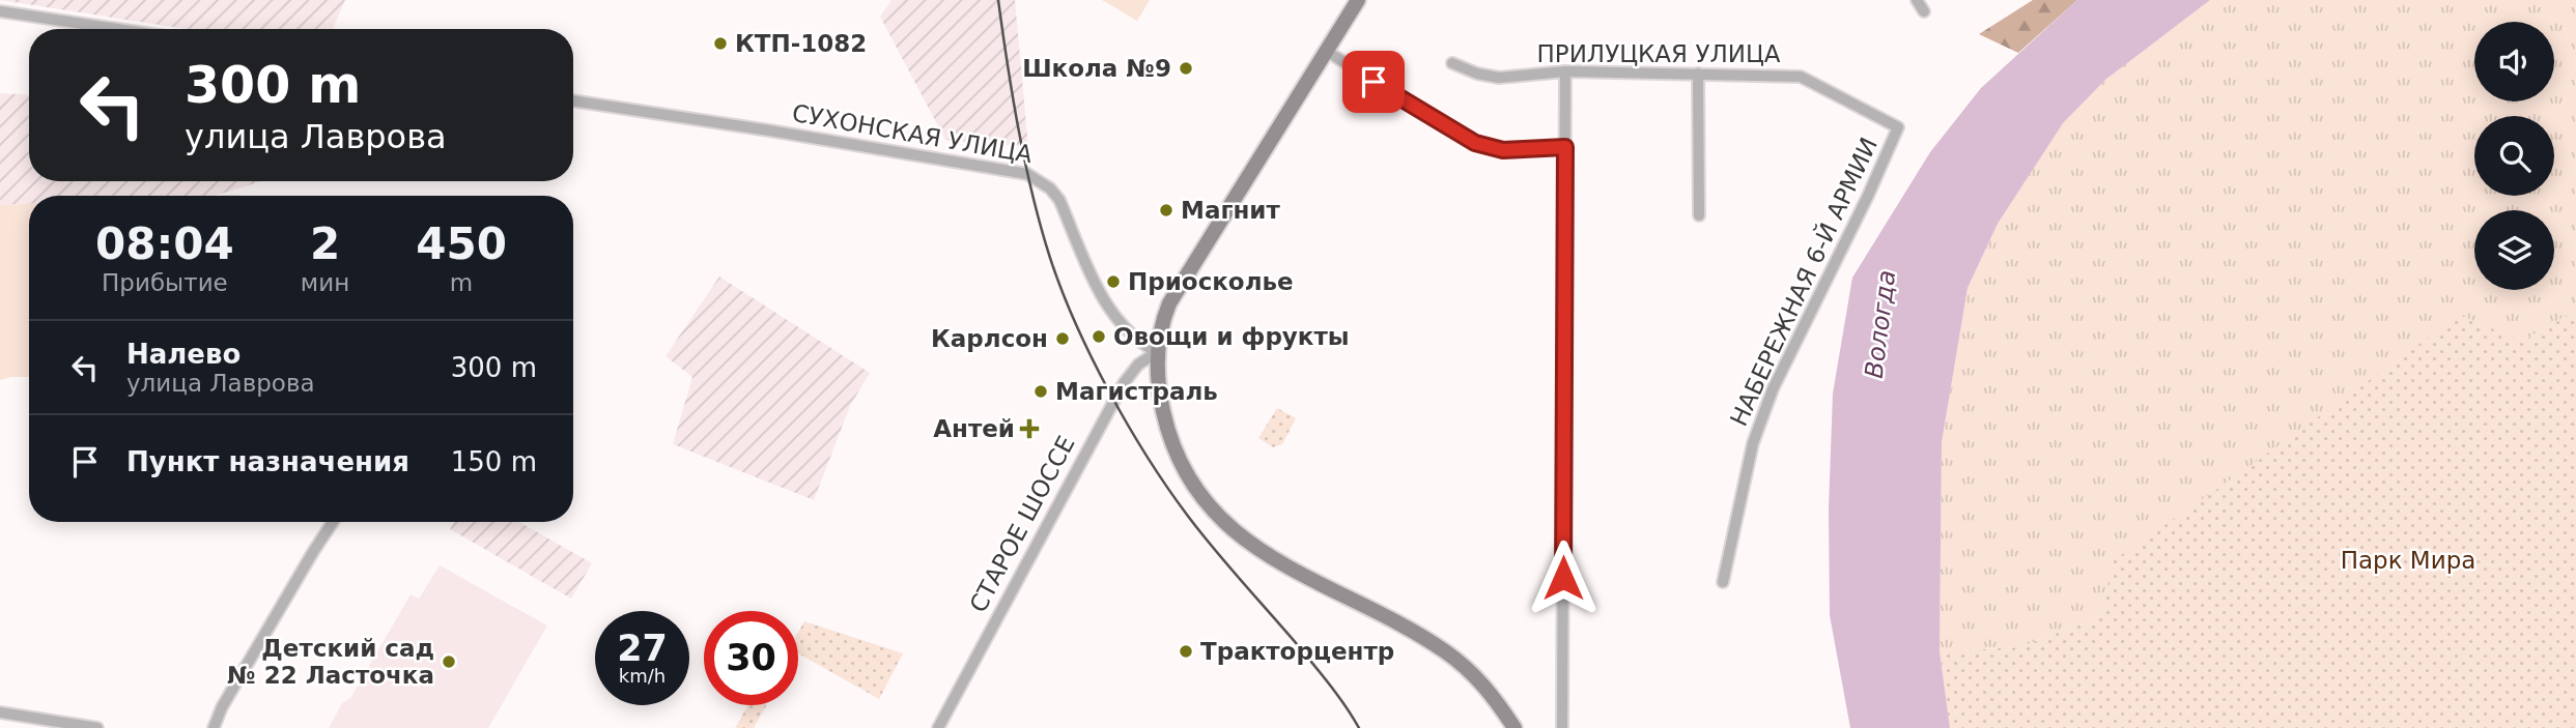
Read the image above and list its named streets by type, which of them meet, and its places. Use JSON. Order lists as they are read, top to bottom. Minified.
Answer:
{"streets":{"street":["ПРИЛУЦКАЯ УЛИЦА","СУХОНСКАЯ УЛИЦА","НАБЕРЕЖНАЯ 6-Й АРМИИ","СТАРОЕ ШОССЕ"]},"crossings":[["ПРИЛУЦКАЯ УЛИЦА","НАБЕРЕЖНАЯ 6-Й АРМИИ"],["СУХОНСКАЯ УЛИЦА","СТАРОЕ ШОССЕ"]],"water":["Вологда"],"parks":["Парк Мира"],"places":{"other":["КТП-1082","Школа №9","Магнит","Приосколье","Овощи и фрукты","Карлсон","Магистраль","Тракторцентр","Детский сад № 22 Ласточка"],"health":["Антей"]},"page":{"turn":["300 m","улица Лаврова"],"eta":["08:04","Прибытие","2","мин","450","m"],"list":[{"name":"Налево","note":"улица Лаврова","value":"300 m"},{"name":"Пункт назначения","value":"150 m"}],"speed":"27 km/h","limit":"30"}}
